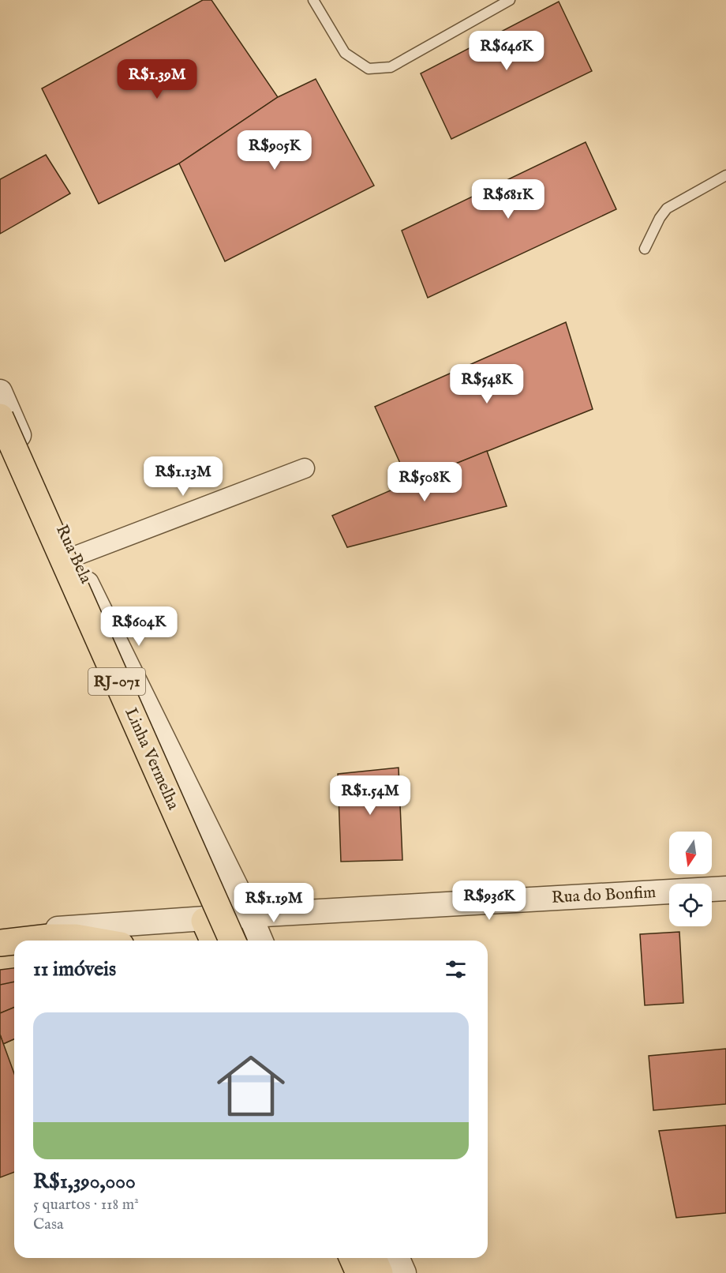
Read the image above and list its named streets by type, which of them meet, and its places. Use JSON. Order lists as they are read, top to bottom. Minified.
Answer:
{"streets":{"highway":["RJ-071","Linha Vermelha"],"street":["Rua Bela","Rua do Bonfim"]},"crossings":[["Rua Bela","Rua do Bonfim"]],"north":"bottom","page":{"price":["R$646K","R$1.39M","R$905K","R$681K","R$548K","R$1.13M","R$508K","R$604K","R$1.54M","R$936K","R$1.19M"],"heading":"11 imóveis","list":[{"name":"R$1,390,000","note":"5 quartos · 118 m² · Casa"}]}}
